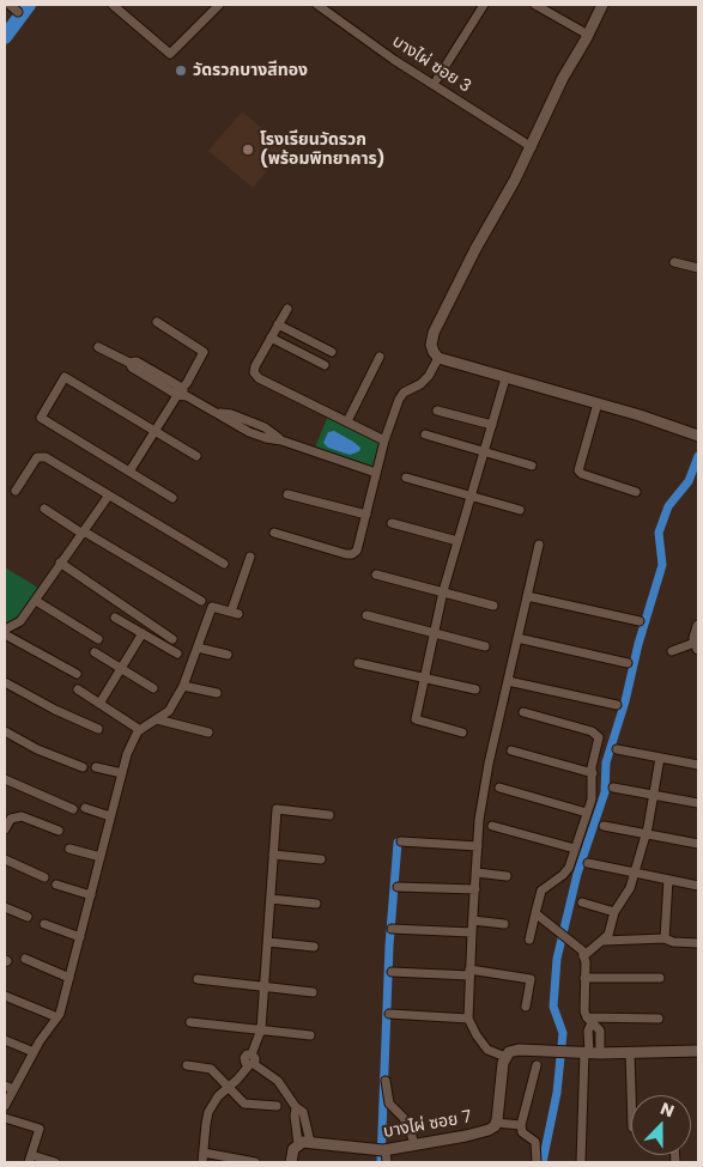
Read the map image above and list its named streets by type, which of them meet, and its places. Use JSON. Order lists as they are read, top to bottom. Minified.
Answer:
{"streets":{"street":["บางไผ่ ซอย 3","บางไผ่ ซอย 7"]},"places":["วัดรวกบางสีทอง","โรงเรียนวัดรวก (พร้อมพิทยาคาร)"],"north":"top"}
